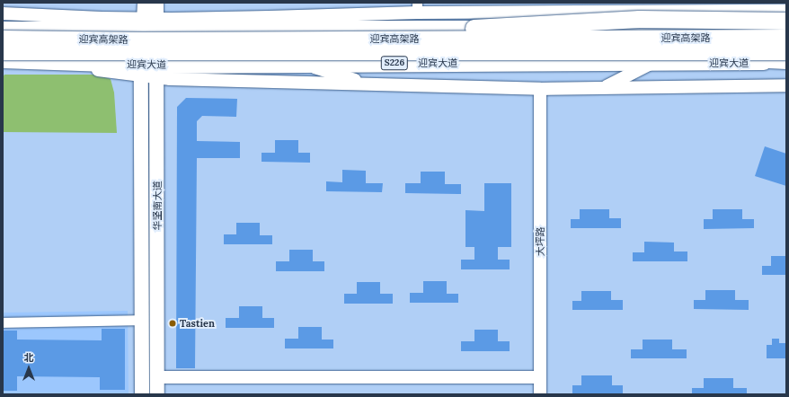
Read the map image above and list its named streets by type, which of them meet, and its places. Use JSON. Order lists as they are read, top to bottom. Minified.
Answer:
{"streets":{"highway":["迎宾高架路"],"main road":["S226","迎宾大道","华坚南大道"],"street":["大坪路"]},"crossings":[["迎宾大道","华坚南大道"]],"places":["Tastien"],"north":"top"}
